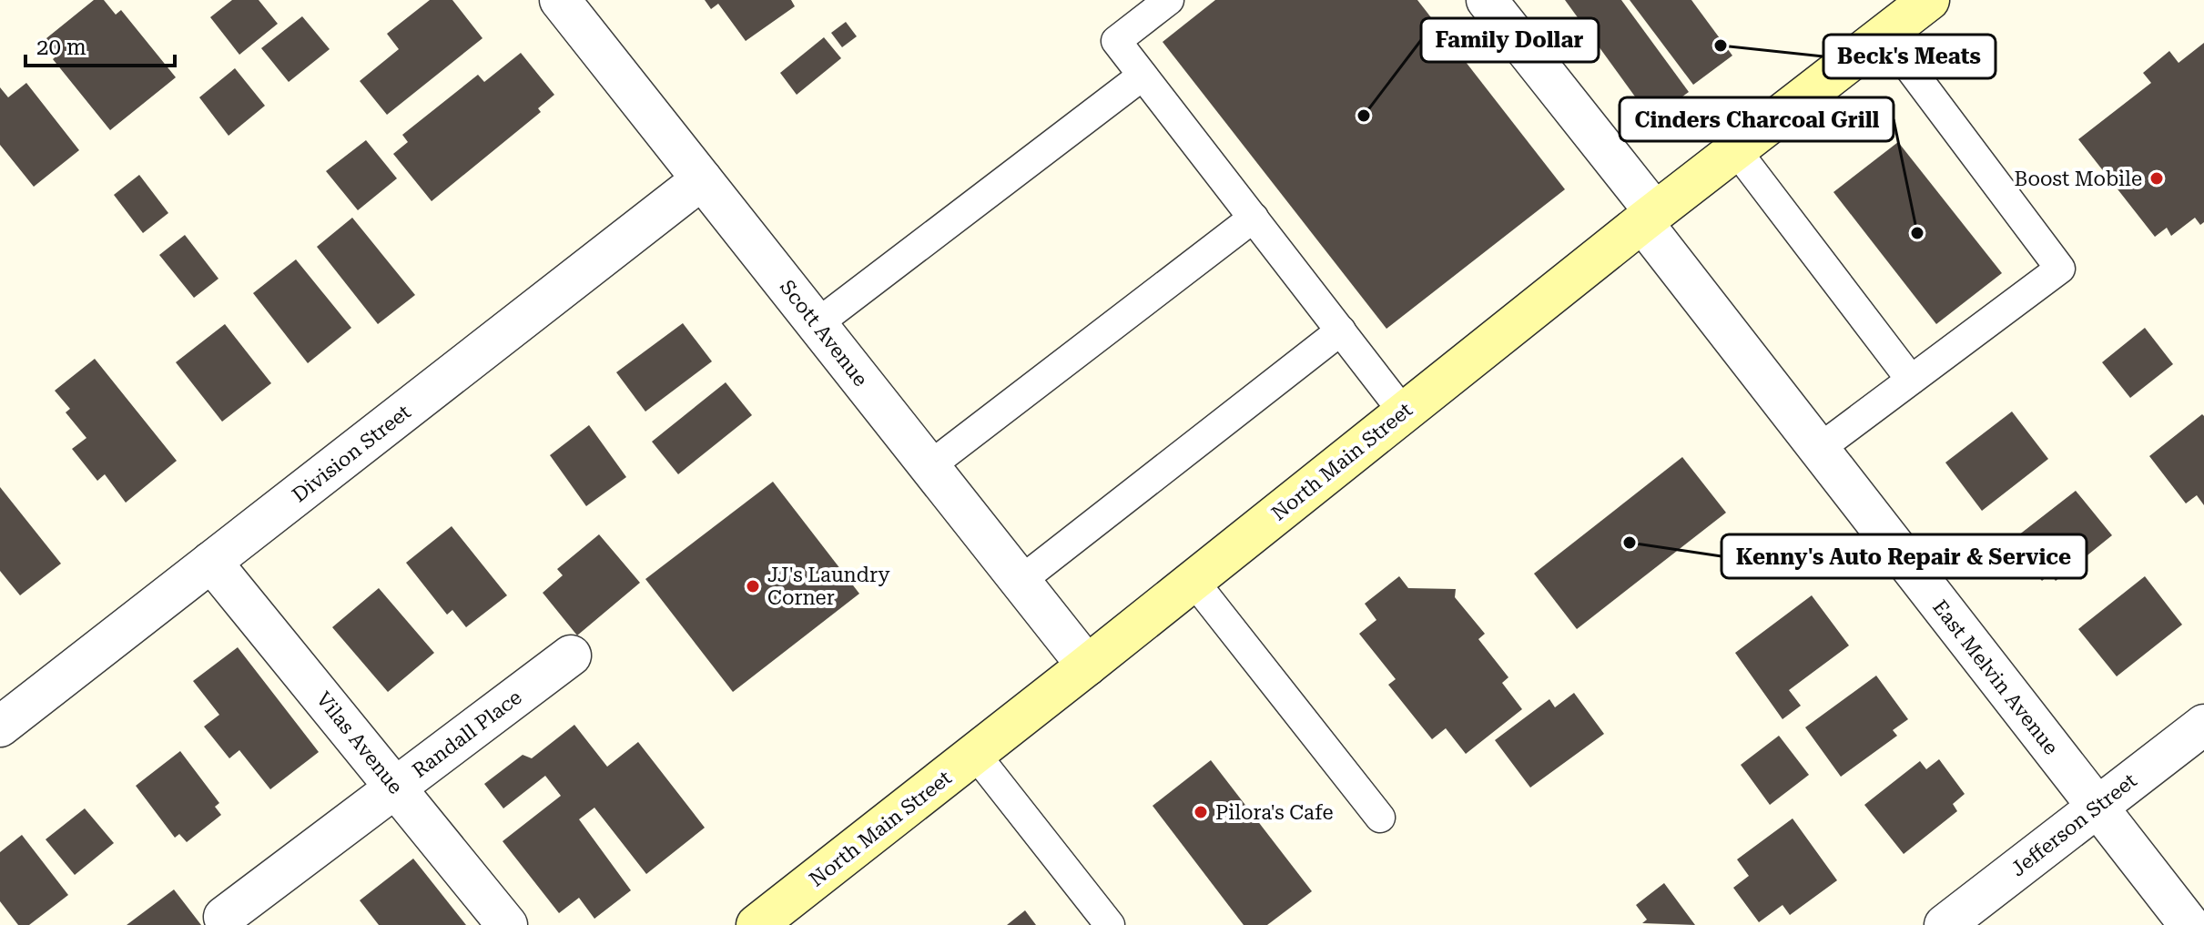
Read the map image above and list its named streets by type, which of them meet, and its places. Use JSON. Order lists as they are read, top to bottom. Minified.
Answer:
{"streets":{"main road":["North Main Street"],"street":["Scott Avenue","Division Street","East Melvin Avenue","Randall Place","Vilas Avenue","Jefferson Street"]},"crossings":[["Scott Avenue","Division Street"],["Scott Avenue","North Main Street"],["Division Street","Vilas Avenue"],["North Main Street","East Melvin Avenue"],["East Melvin Avenue","Jefferson Street"],["Randall Place","Vilas Avenue"]],"places":["Beck's Meats","Family Dollar","Boost Mobile","Cinders Charcoal Grill","Kenny's Auto Repair & Service","JJ's Laundry Corner","Pilora's Cafe"],"scale_bar":"20 m"}
